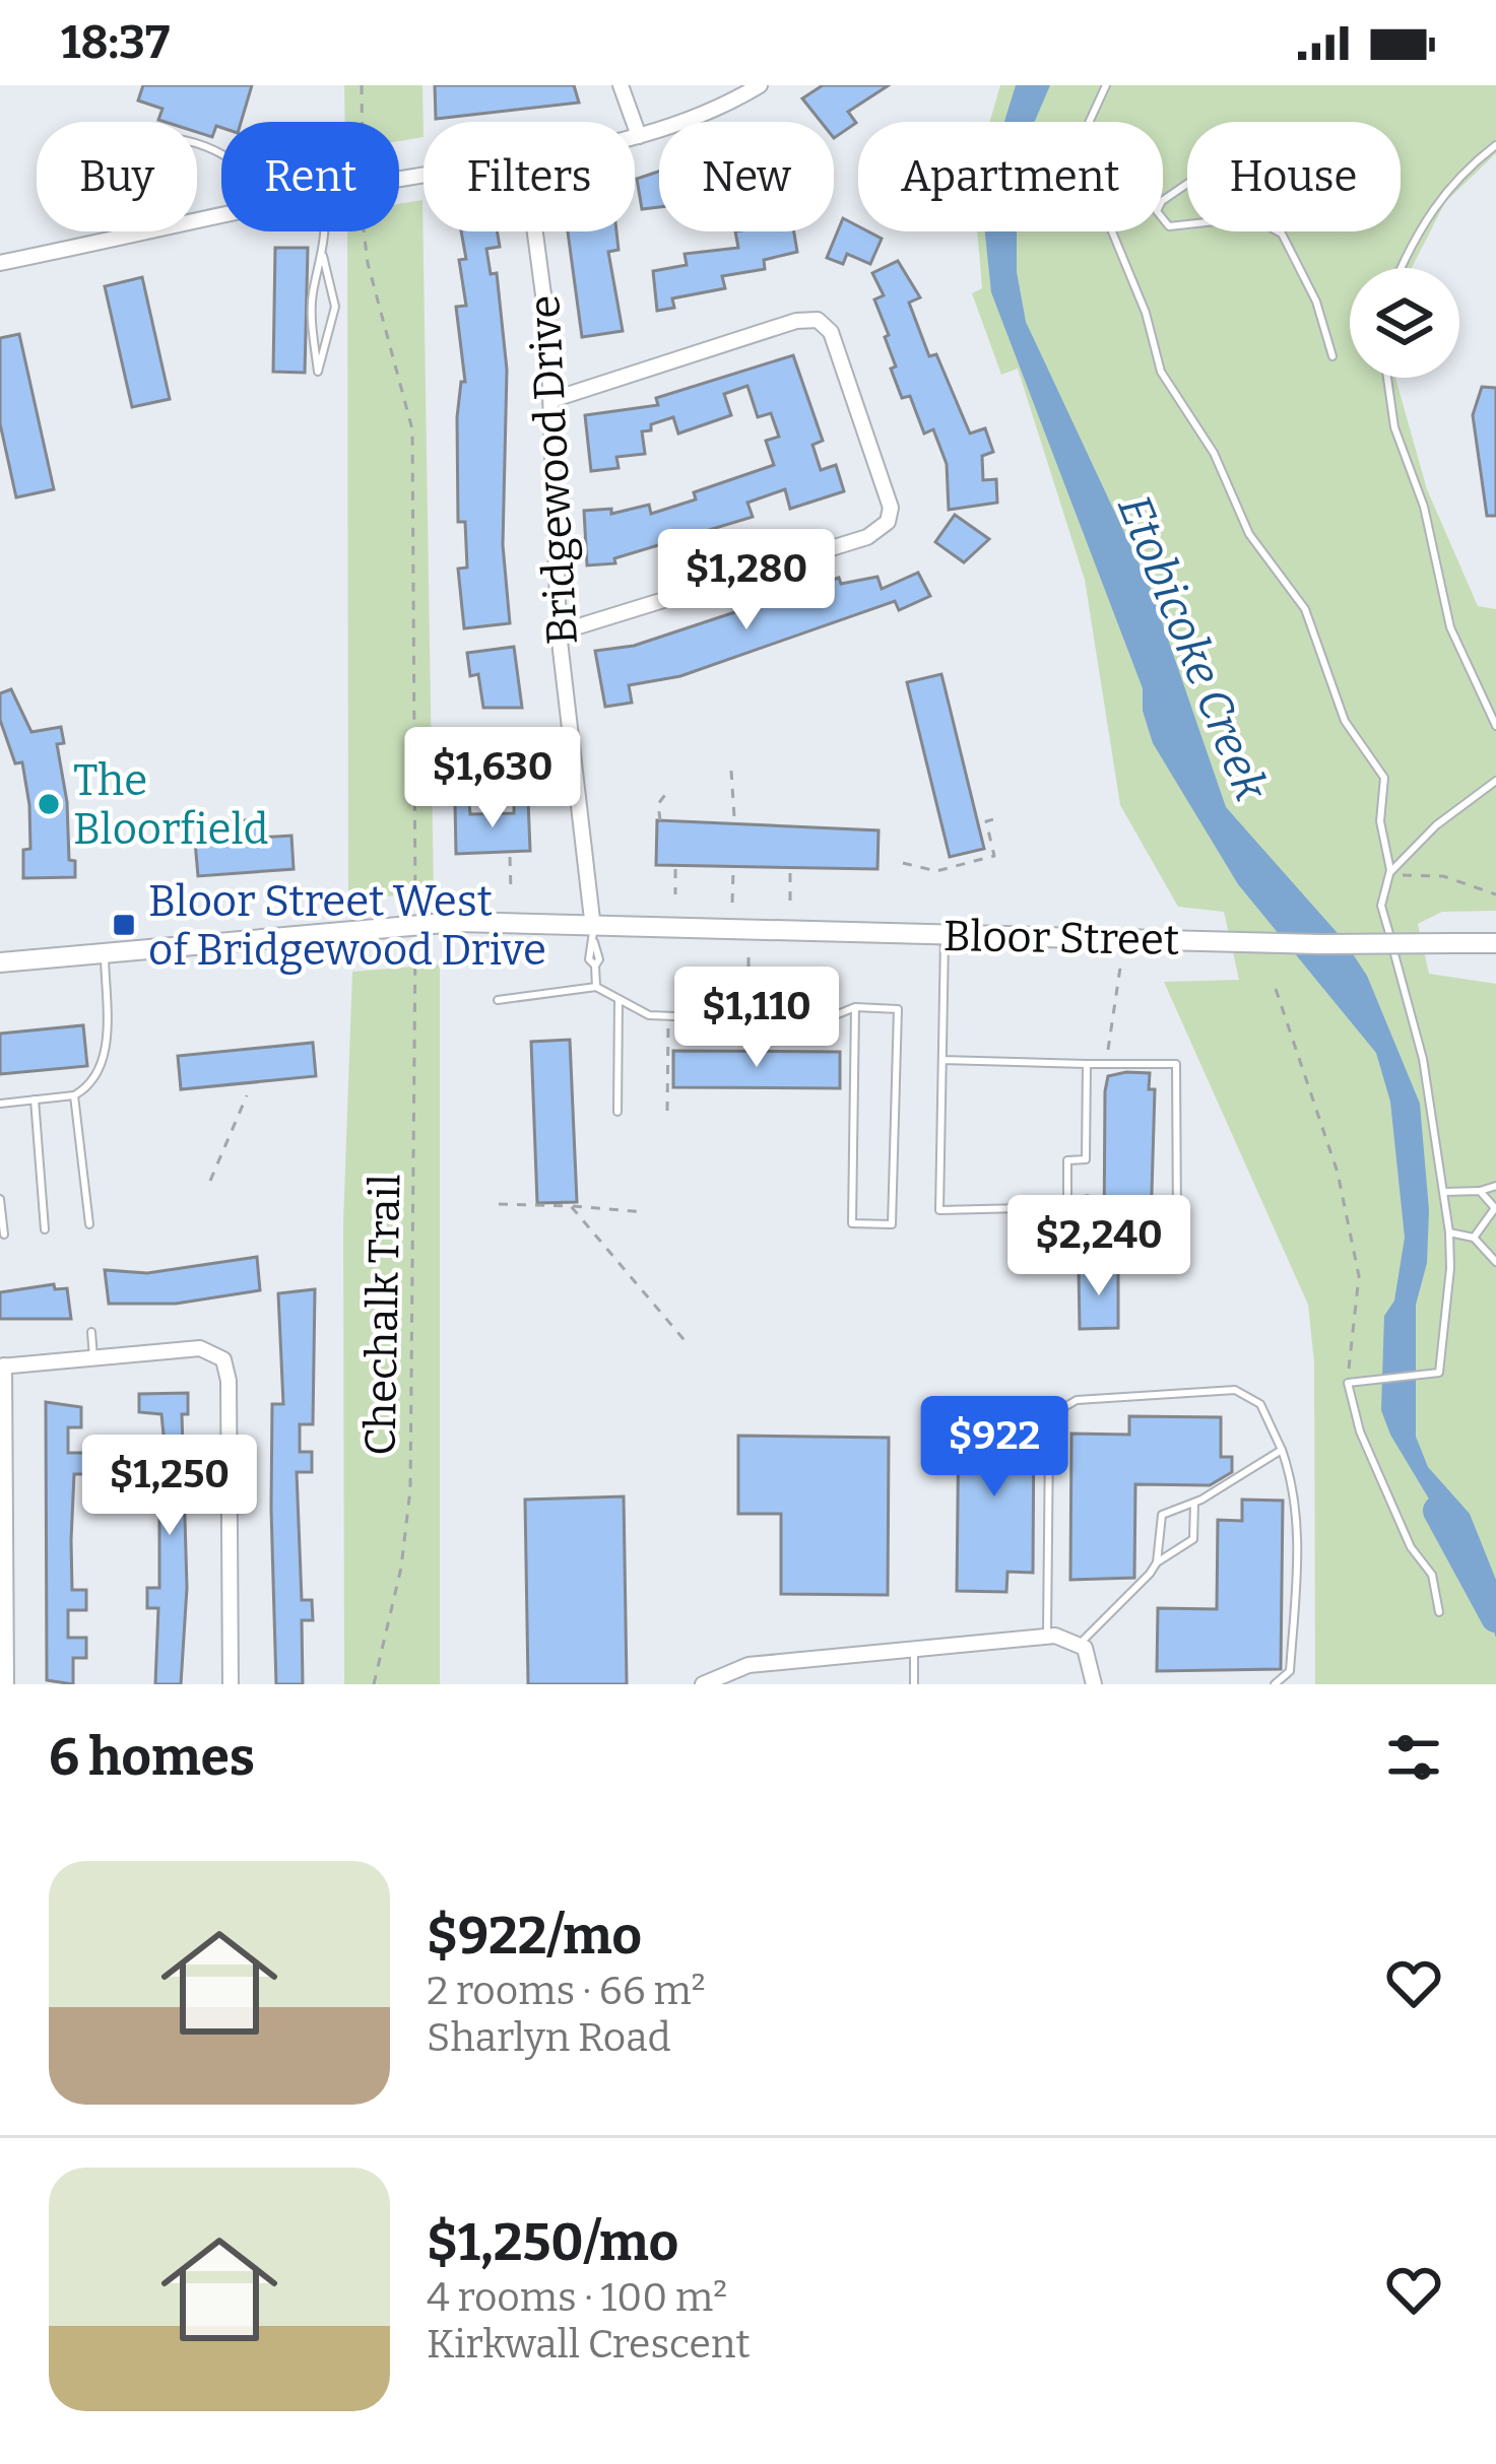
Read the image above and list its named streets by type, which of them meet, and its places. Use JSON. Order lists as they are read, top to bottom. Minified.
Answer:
{"streets":{"main road":["Bloor Street"],"street":["Bridgewood Drive"],"path":["Chechalk Trail"]},"crossings":[["Bridgewood Drive","Bloor Street"]],"water":["Etobicoke Creek"],"places":{"other":["The Bloorfield"],"transit":["Bloor Street West of Bridgewood Drive"]},"page":{"status":"18:37","chip":["Buy","Rent","Filters","New","Apartment","House"],"price":["$1,280","$1,630","$1,110","$2,240","$922","$1,250"],"heading":"6 homes","list":[{"name":"$922/mo","note":"2 rooms · 66 m² · Sharlyn Road"},{"name":"$1,250/mo","note":"4 rooms · 100 m² · Kirkwall Crescent"}]}}
